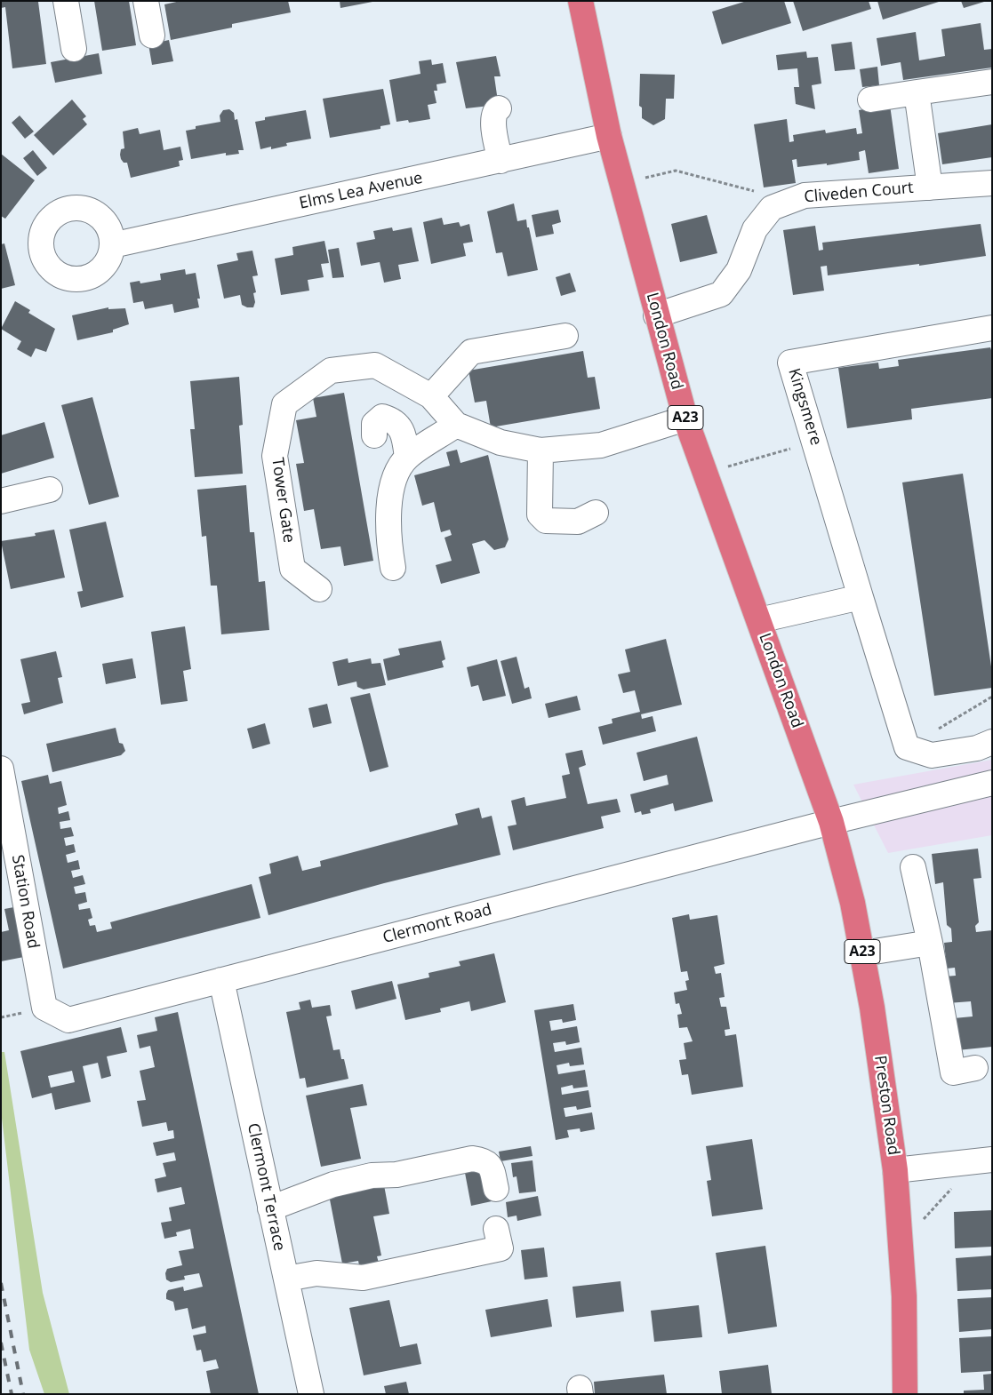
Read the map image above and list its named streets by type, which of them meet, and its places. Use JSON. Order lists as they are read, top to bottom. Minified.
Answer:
{"streets":{"highway":["London Road","A23","Preston Road"],"street":["Elms Lea Avenue","Cliveden Court","Kingsmere","Tower Gate","Station Road","Clermont Road","Clermont Terrace"]},"crossings":[["Elms Lea Avenue","London Road"],["London Road","Tower Gate"],["London Road","Clermont Road"],["London Road","Preston Road"],["Station Road","Clermont Road"],["Clermont Road","Preston Road"],["Clermont Road","Clermont Terrace"]]}
